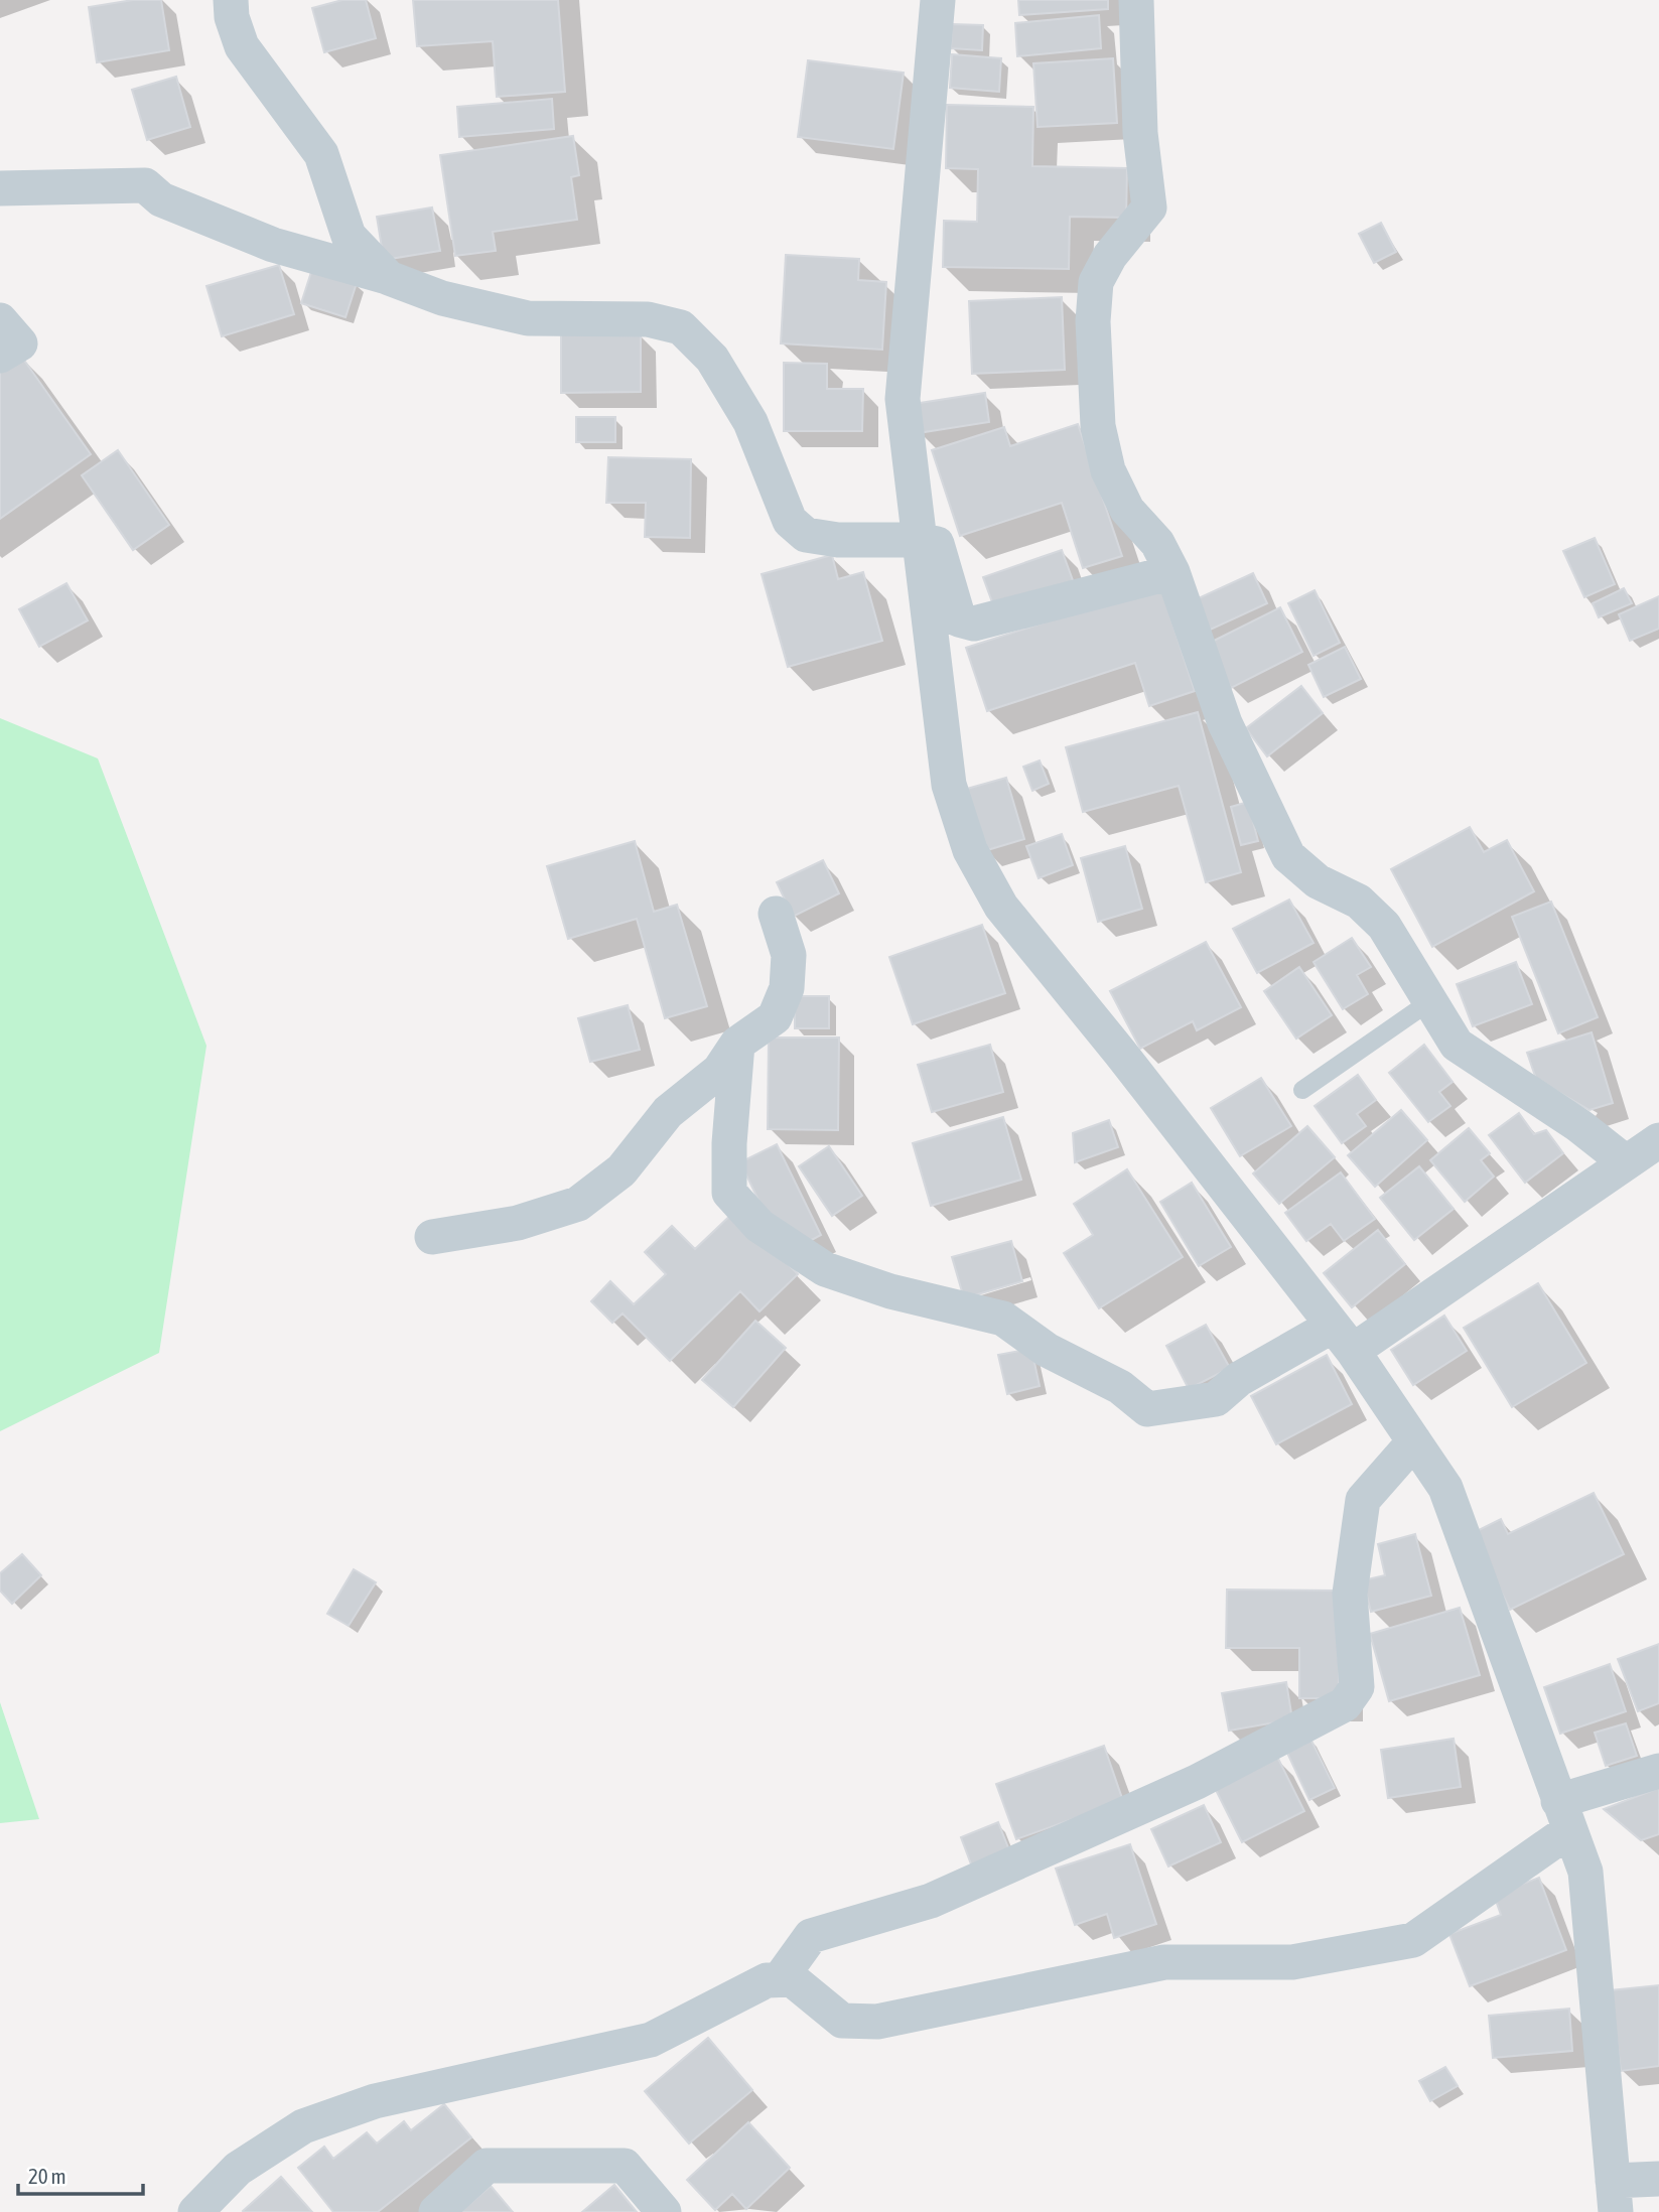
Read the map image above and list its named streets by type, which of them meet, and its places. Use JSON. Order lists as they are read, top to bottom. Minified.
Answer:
{"scale_bar":"20 m"}
